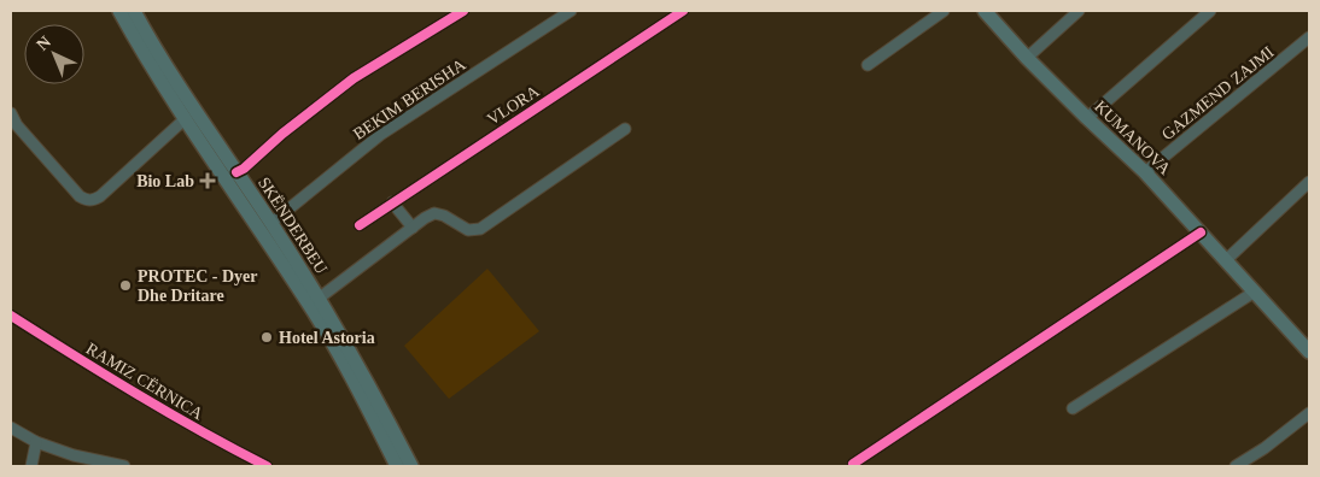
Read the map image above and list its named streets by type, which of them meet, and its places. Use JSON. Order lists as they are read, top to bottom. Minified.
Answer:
{"streets":{"main road":["KUMANOVA","SKËNDERBEU"],"street":["GAZMEND ZAJMI","BEKIM BERISHA","VLORA","RAMIZ CËRNICA"]},"crossings":[["GAZMEND ZAJMI","KUMANOVA"],["BEKIM BERISHA","SKËNDERBEU"]],"places":{"health":["Bio Lab"],"other":["PROTEC - Dyer Dhe Dritare","Hotel Astoria"]},"north":"top left"}
